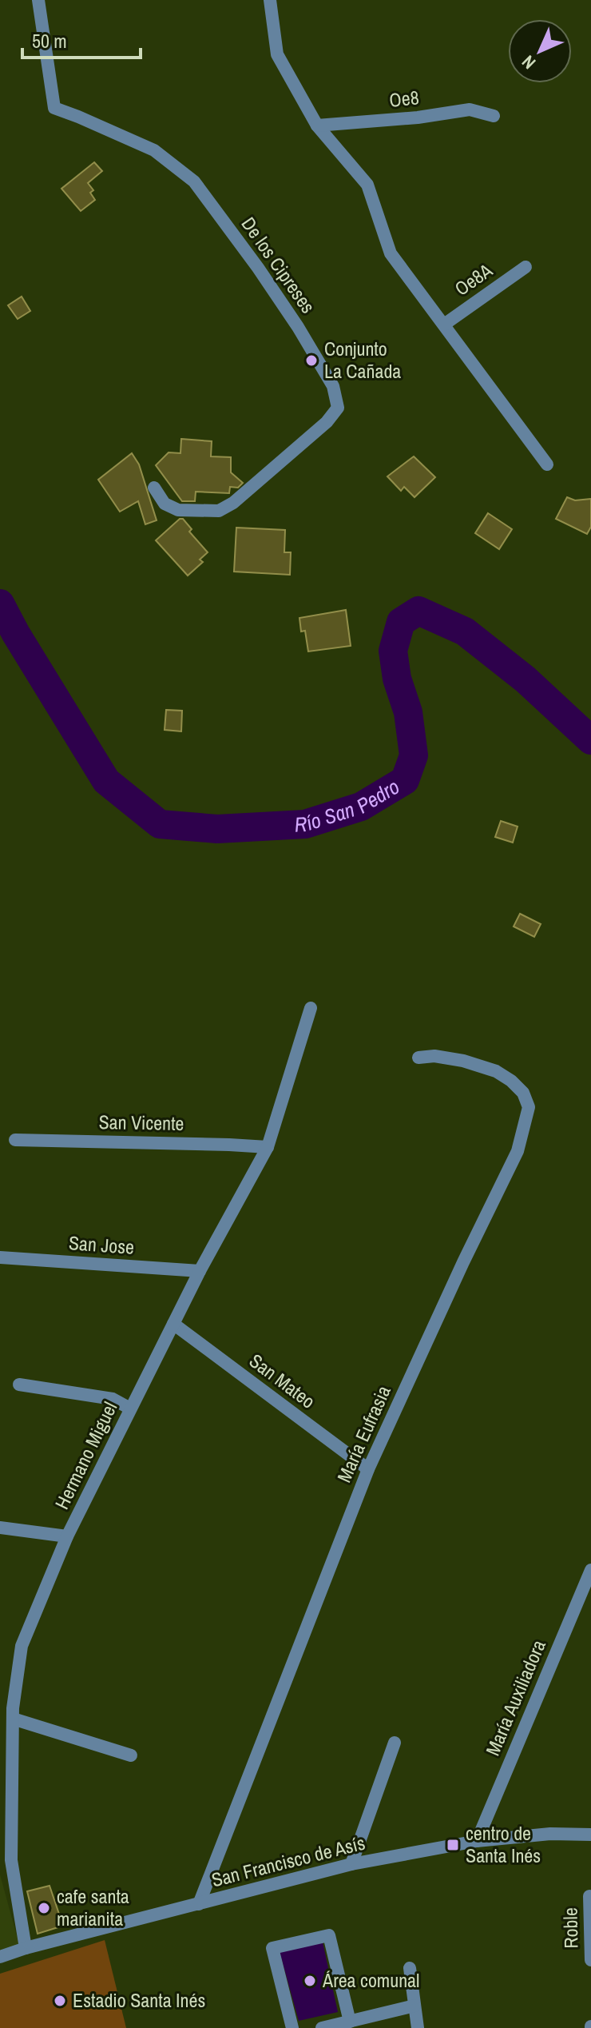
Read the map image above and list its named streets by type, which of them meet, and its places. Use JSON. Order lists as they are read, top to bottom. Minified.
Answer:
{"streets":{"street":["Oe8","De los Cipreses","Oe8A","San Vicente","San Jose","San Mateo","María Eufrasia","Hermano Miguel","María Auxiliadora","San Francisco de Asís","Roble"]},"crossings":[["San Vicente","Hermano Miguel"],["San Jose","Hermano Miguel"],["San Mateo","María Eufrasia"],["San Mateo","Hermano Miguel"],["María Eufrasia","San Francisco de Asís"],["Hermano Miguel","San Francisco de Asís"],["María Auxiliadora","San Francisco de Asís"]],"water":["Río San Pedro"],"places":{"other":["Conjunto La Cañada","cafe santa marianita","Área comunal","Estadio Santa Inés"],"transit":["centro de Santa Inés"]},"scale_bar":"50 m","north":"bottom left"}
